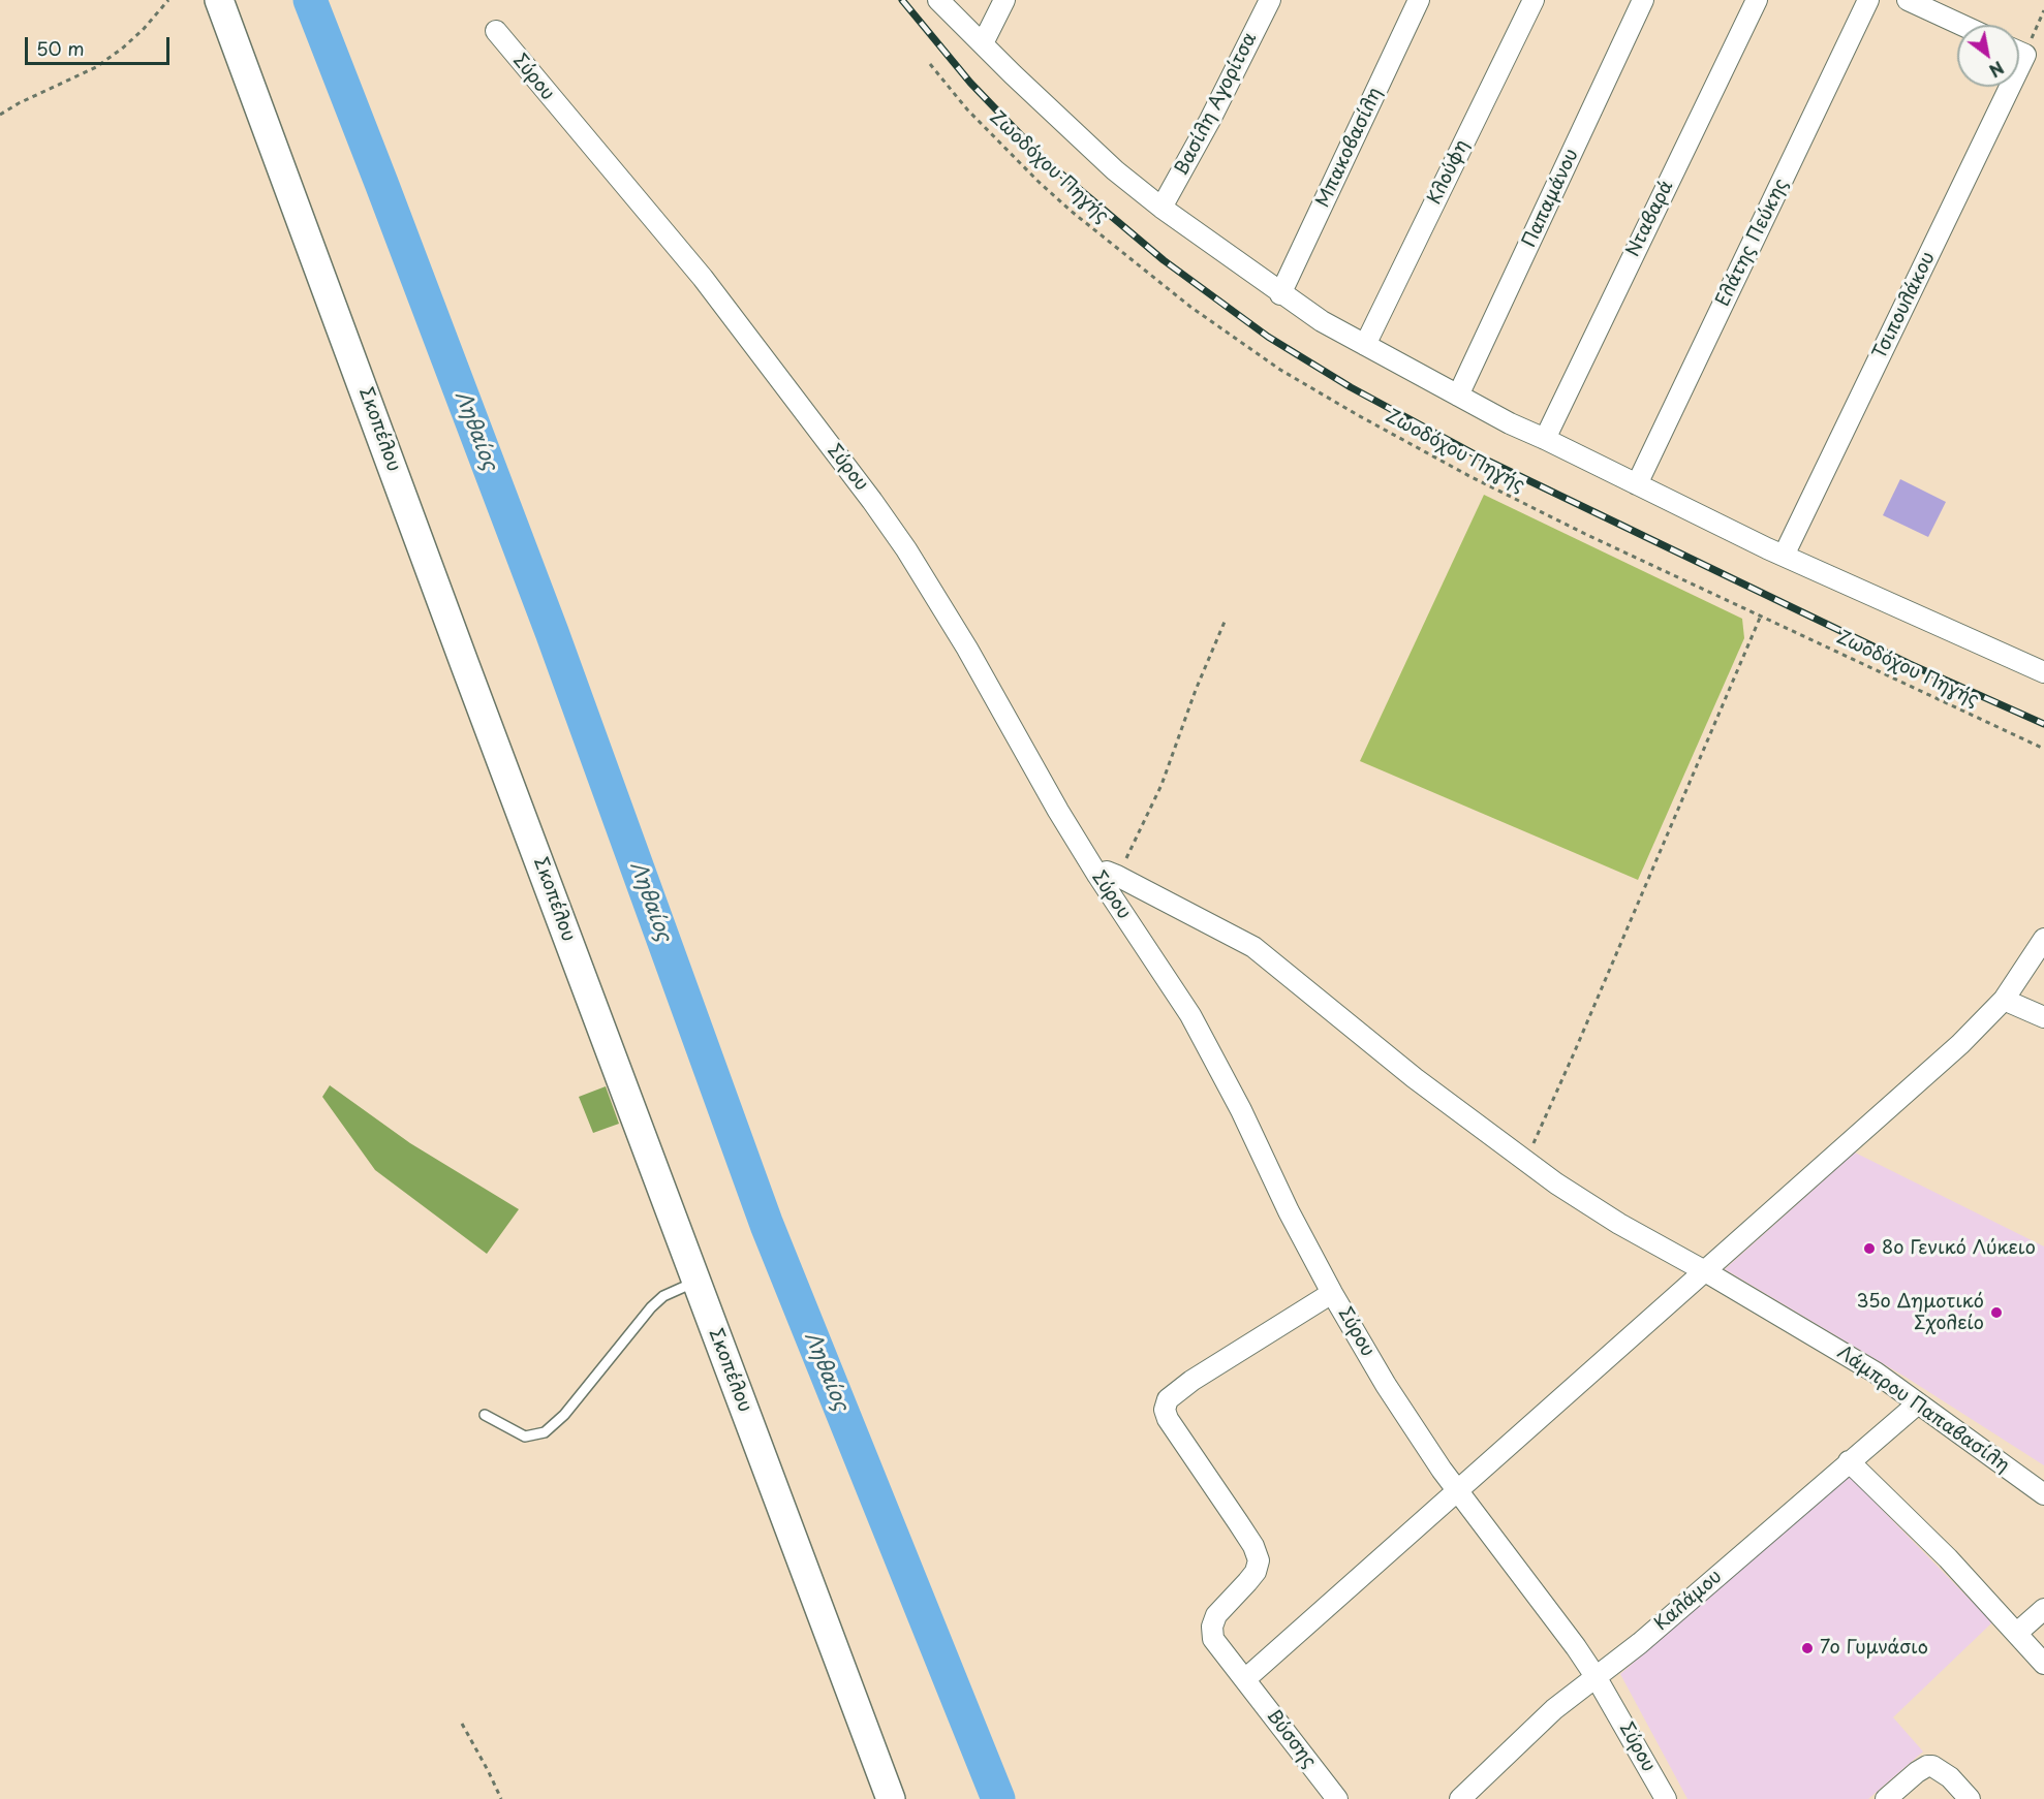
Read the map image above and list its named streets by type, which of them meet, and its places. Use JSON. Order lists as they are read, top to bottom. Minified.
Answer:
{"streets":{"main road":["Σκοπέλου"],"street":["Σύρου","Βασίλη Αγορίτσα","Μπακοβασίλη","Κλούφη","Παπαμάνου","Νταβαρά","Ελάτης Πεύκης","Τσιπουλάκου","Λάμπρου Παπαβασίλη","Καλάμου","Βύσσης"],"path":["Ζωοδόχου Πηγής"]},"crossings":[["Σύρου","Λάμπρου Παπαβασίλη"],["Σύρου","Καλάμου"],["Σύρου","Βύσσης"],["Λάμπρου Παπαβασίλη","Καλάμου"]],"water":["Ληθαίος"],"places":["8ο Γενικό Λύκειο","35ο Δημοτικό Σχολείο","7ο Γυμνάσιο"],"scale_bar":"50 m","north":"bottom right"}
